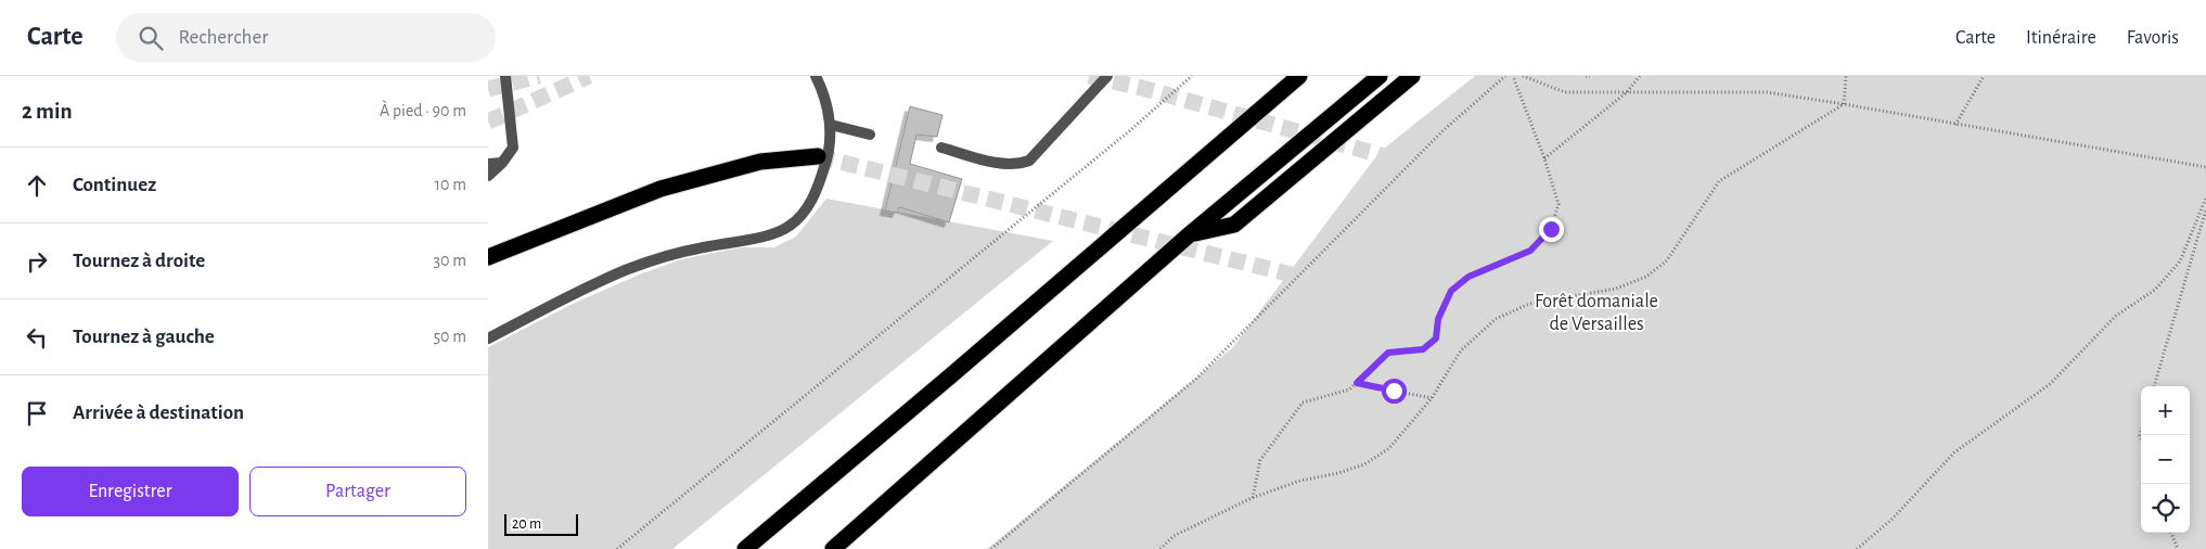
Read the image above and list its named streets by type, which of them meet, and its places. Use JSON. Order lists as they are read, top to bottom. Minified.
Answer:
{"parks":["Forêt domaniale de Versailles"],"scale_bar":"20 m","page":{"header":"Carte","search":"Rechercher","nav":["Carte","Itinéraire","Favoris"],"heading":["2 min","À pied · 90 m"],"list":[["Continuez","10 m"],["Tournez à droite","30 m"],["Tournez à gauche","50 m"],"Arrivée à destination"],"map_buttons":["+","−"],"buttons":["Enregistrer","Partager"],"scale":"20 m"}}
